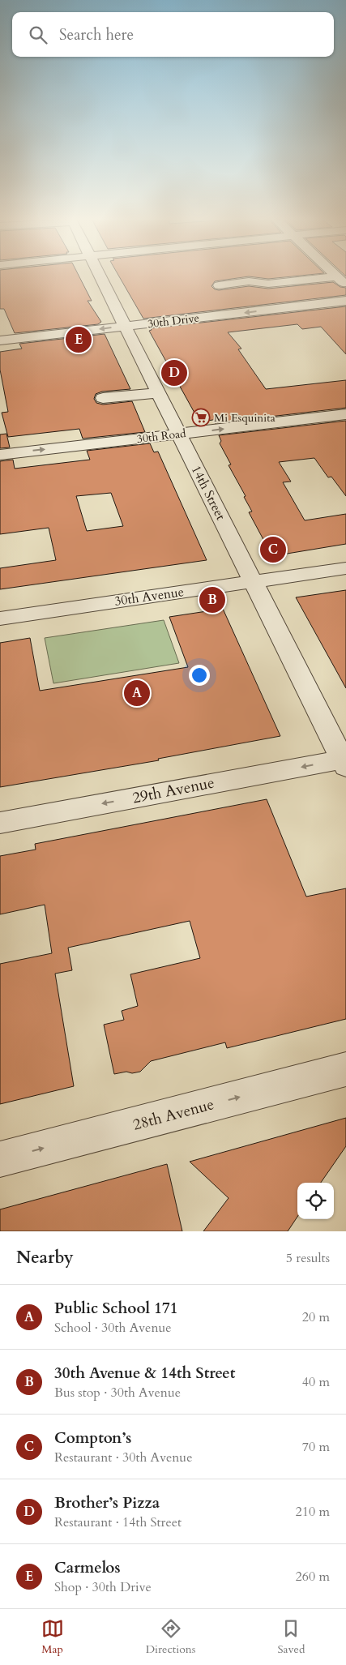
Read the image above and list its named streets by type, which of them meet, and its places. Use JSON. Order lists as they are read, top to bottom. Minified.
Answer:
{"streets":{"street":["30th Drive","30th Road","14th Street","30th Avenue","29th Avenue","28th Avenue"]},"crossings":[["30th Drive","14th Street"],["30th Road","14th Street"],["14th Street","30th Avenue"],["14th Street","29th Avenue"]],"one_way":["29th Avenue","28th Avenue"],"places":{"supermarket":["Mi Esquinita"]},"page":{"search":"Search here","pins":["E","D","C","B","A"],"heading":["Nearby","5 results"],"list":[{"mark":"A","name":"Public School 171","note":"School · 30th Avenue","value":"20 m"},{"mark":"B","name":"30th Avenue & 14th Street","note":"Bus stop · 30th Avenue","value":"40 m"},{"mark":"C","name":"Compton’s","note":"Restaurant · 30th Avenue","value":"70 m"},{"mark":"D","name":"Brother’s Pizza","note":"Restaurant · 14th Street","value":"210 m"},{"mark":"E","name":"Carmelos","note":"Shop · 30th Drive","value":"260 m"}],"nav":["Map","Directions","Saved"]}}
